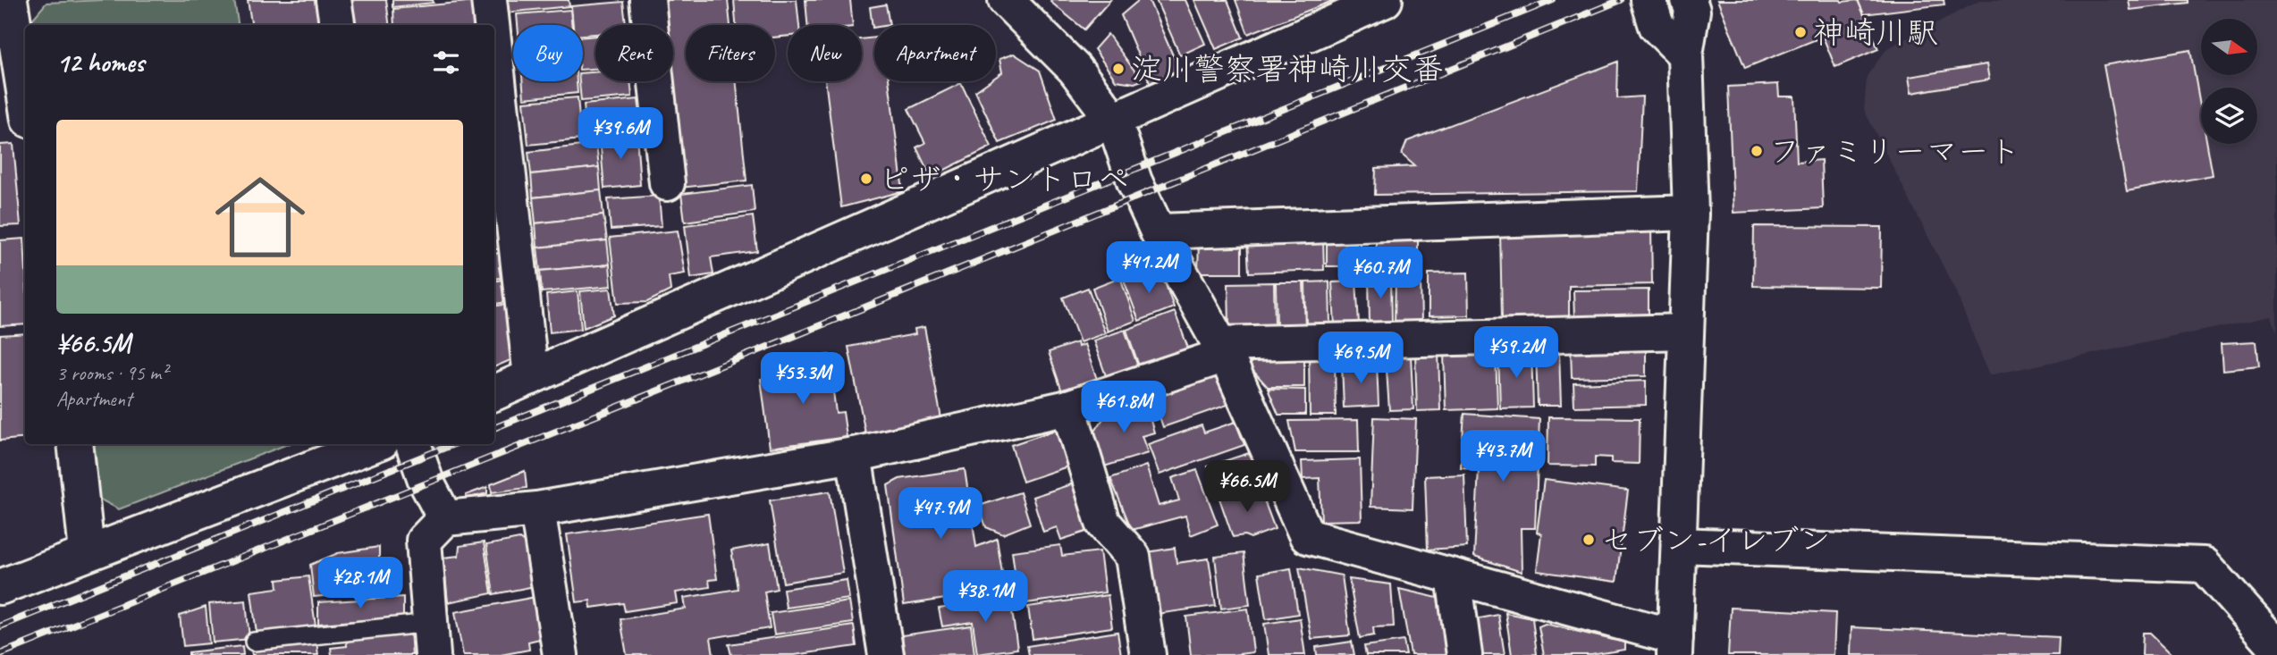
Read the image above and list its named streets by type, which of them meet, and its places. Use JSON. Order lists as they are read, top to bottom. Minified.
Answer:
{"places":["神崎川駅","淀川警察署神崎川交番","ファミリーマート","ピザ・サントロペ","セブン-イレブン"],"north":"right","page":{"chip":["Buy","Rent","Filters","New","Apartment"],"heading":"12 homes","list":[{"name":"¥66.5M","note":"3 rooms · 95 m² · Apartment"}],"price":["¥39.6M","¥41.2M","¥60.7M","¥59.2M","¥69.5M","¥53.3M","¥61.8M","¥43.7M","¥66.5M","¥47.9M","¥28.1M","¥38.1M"]}}
